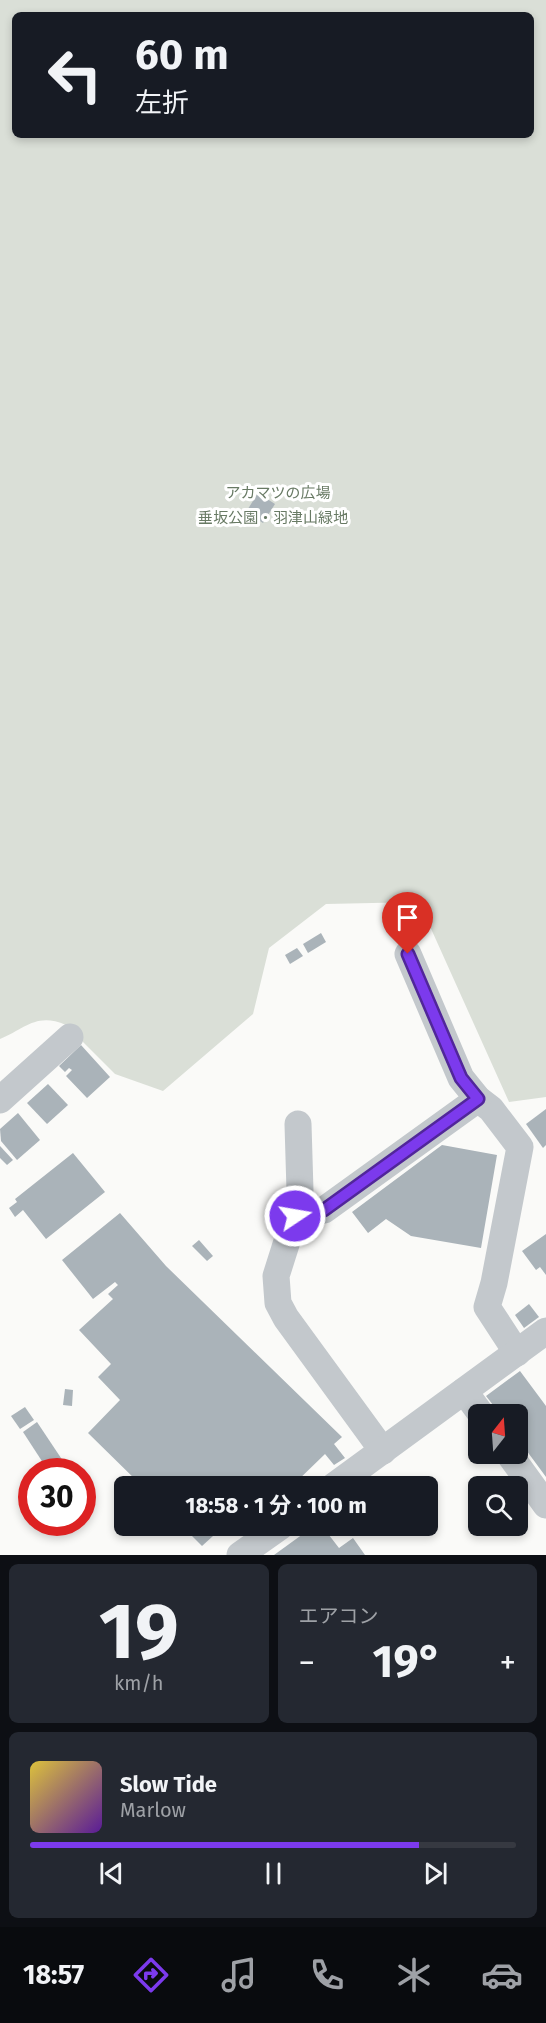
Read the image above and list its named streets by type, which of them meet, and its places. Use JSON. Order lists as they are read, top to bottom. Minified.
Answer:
{"parks":["アカマツの広場","垂坂公園・羽津山緑地"],"north":"top","page":{"turn":["60 m","左折"],"limit":"30","trip":"18:58 · 1 分 · 100 m","tile":[["19","km/h"],"エアコン"],"heat":["−","19°","+"],"song":["Slow Tide","Marlow"],"tabs":"18:57"}}
